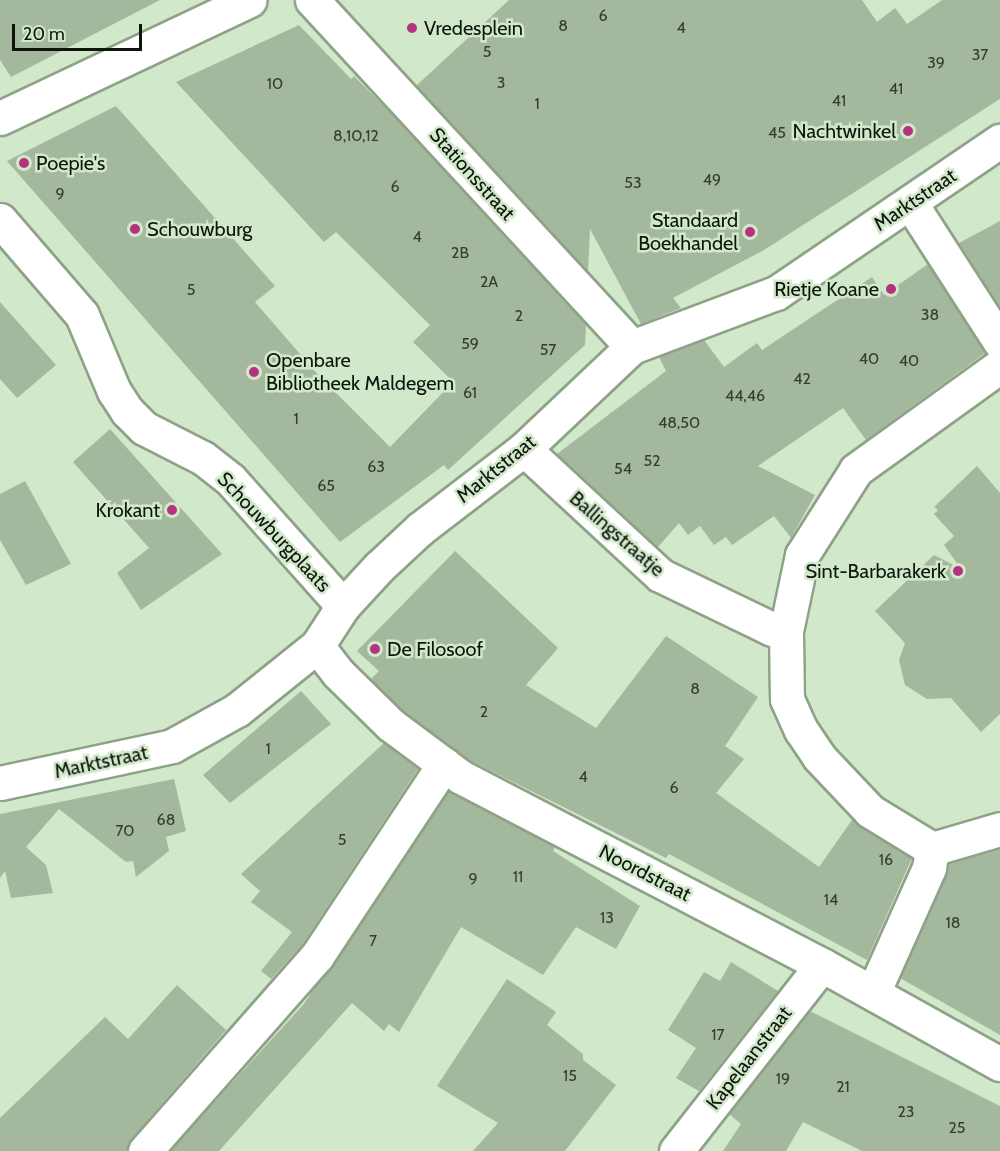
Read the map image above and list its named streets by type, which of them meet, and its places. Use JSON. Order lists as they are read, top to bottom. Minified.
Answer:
{"streets":{"street":["Stationsstraat","Marktstraat","Schouwburgplaats","Ballingstraatje","Noordstraat","Kapelaanstraat"]},"crossings":[["Stationsstraat","Marktstraat"],["Marktstraat","Schouwburgplaats"],["Marktstraat","Ballingstraatje"],["Marktstraat","Noordstraat"],["Noordstraat","Kapelaanstraat"]],"places":["Vredesplein","Nachtwinkel","Poepie's","Schouwburg","Standaard Boekhandel","Rietje Koane","Openbare Bibliotheek Maldegem","Krokant","Sint-Barbarakerk","De Filosoof"],"house_numbers":["6","8","4","5","37","39","3","10","41","41","1","45","8,10,12","49","53","6","9","4","2B","2A","5","38","2","59","57","40","40","42","61","44,46","1","48,50","52","63","54","65","8","2","1","4","6","68","70","5","16","11","9","14","13","18","7","17","15","19","21","23","25"],"scale_bar":"20 m"}
